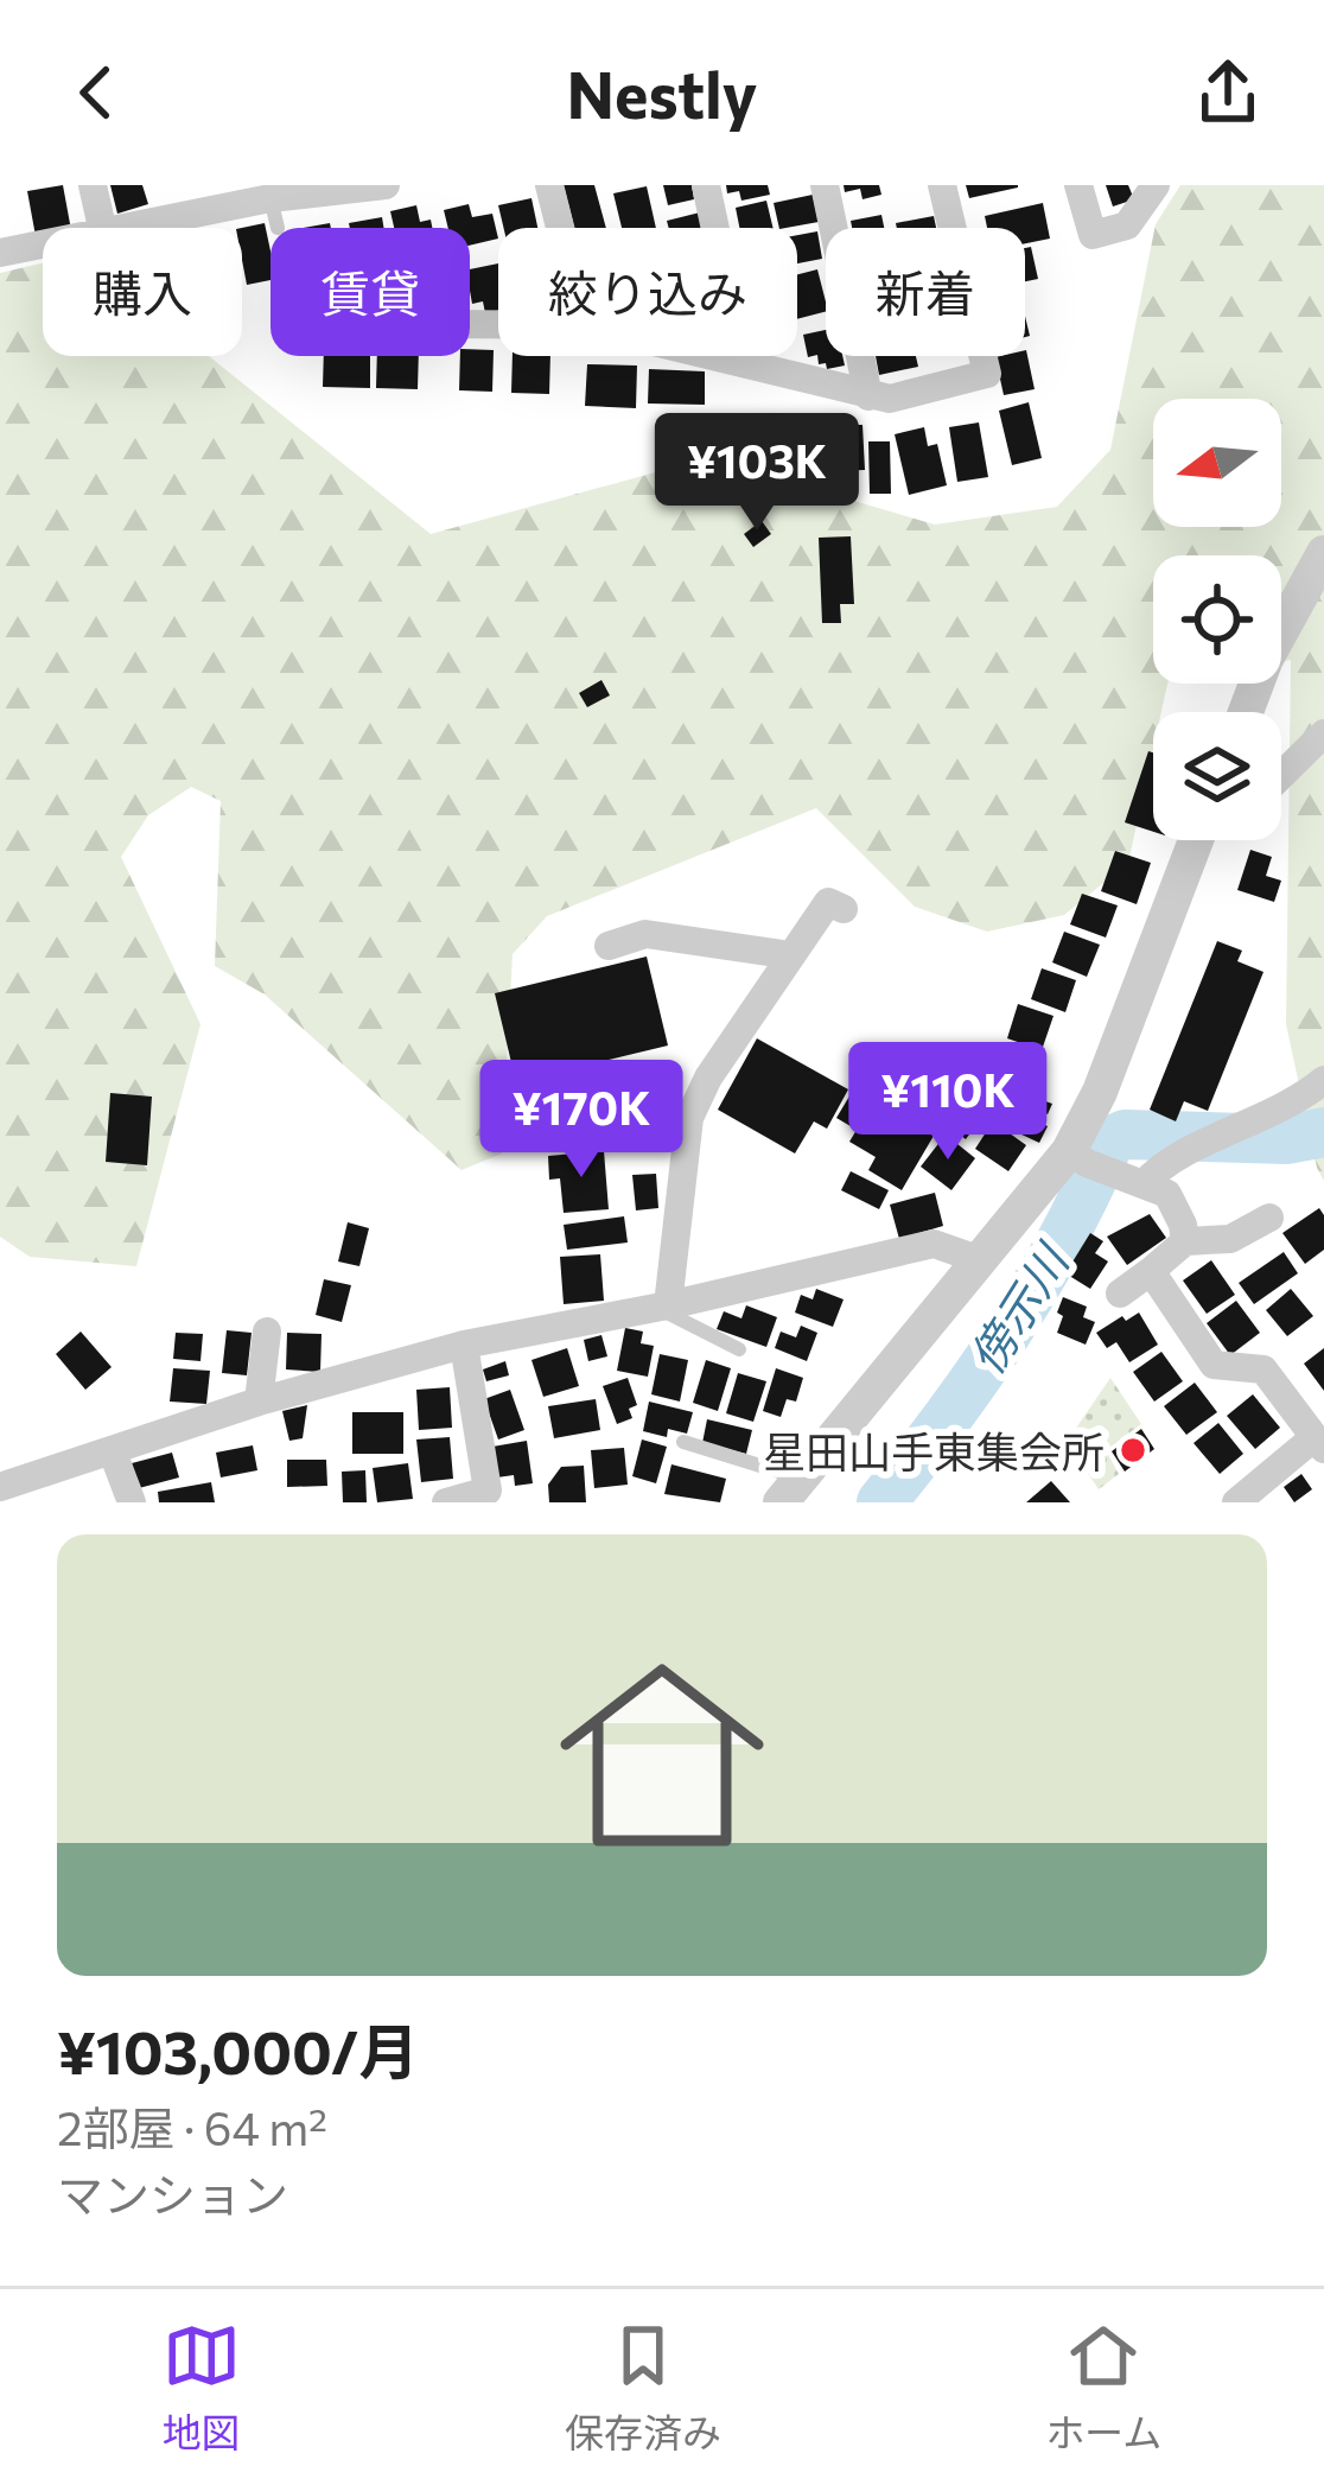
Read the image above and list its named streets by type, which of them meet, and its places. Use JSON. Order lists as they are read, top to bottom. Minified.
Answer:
{"water":["傍示川"],"places":["星田山手東集会所"],"north":"left","page":{"header":"Nestly","chip":["購入","賃貸","絞り込み","新着"],"price":["¥103K","¥110K","¥170K"],"list":[{"name":"¥103,000/月","note":"2部屋 · 64 m² · マンション"}],"tabs":["地図","保存済み","ホーム"]}}
